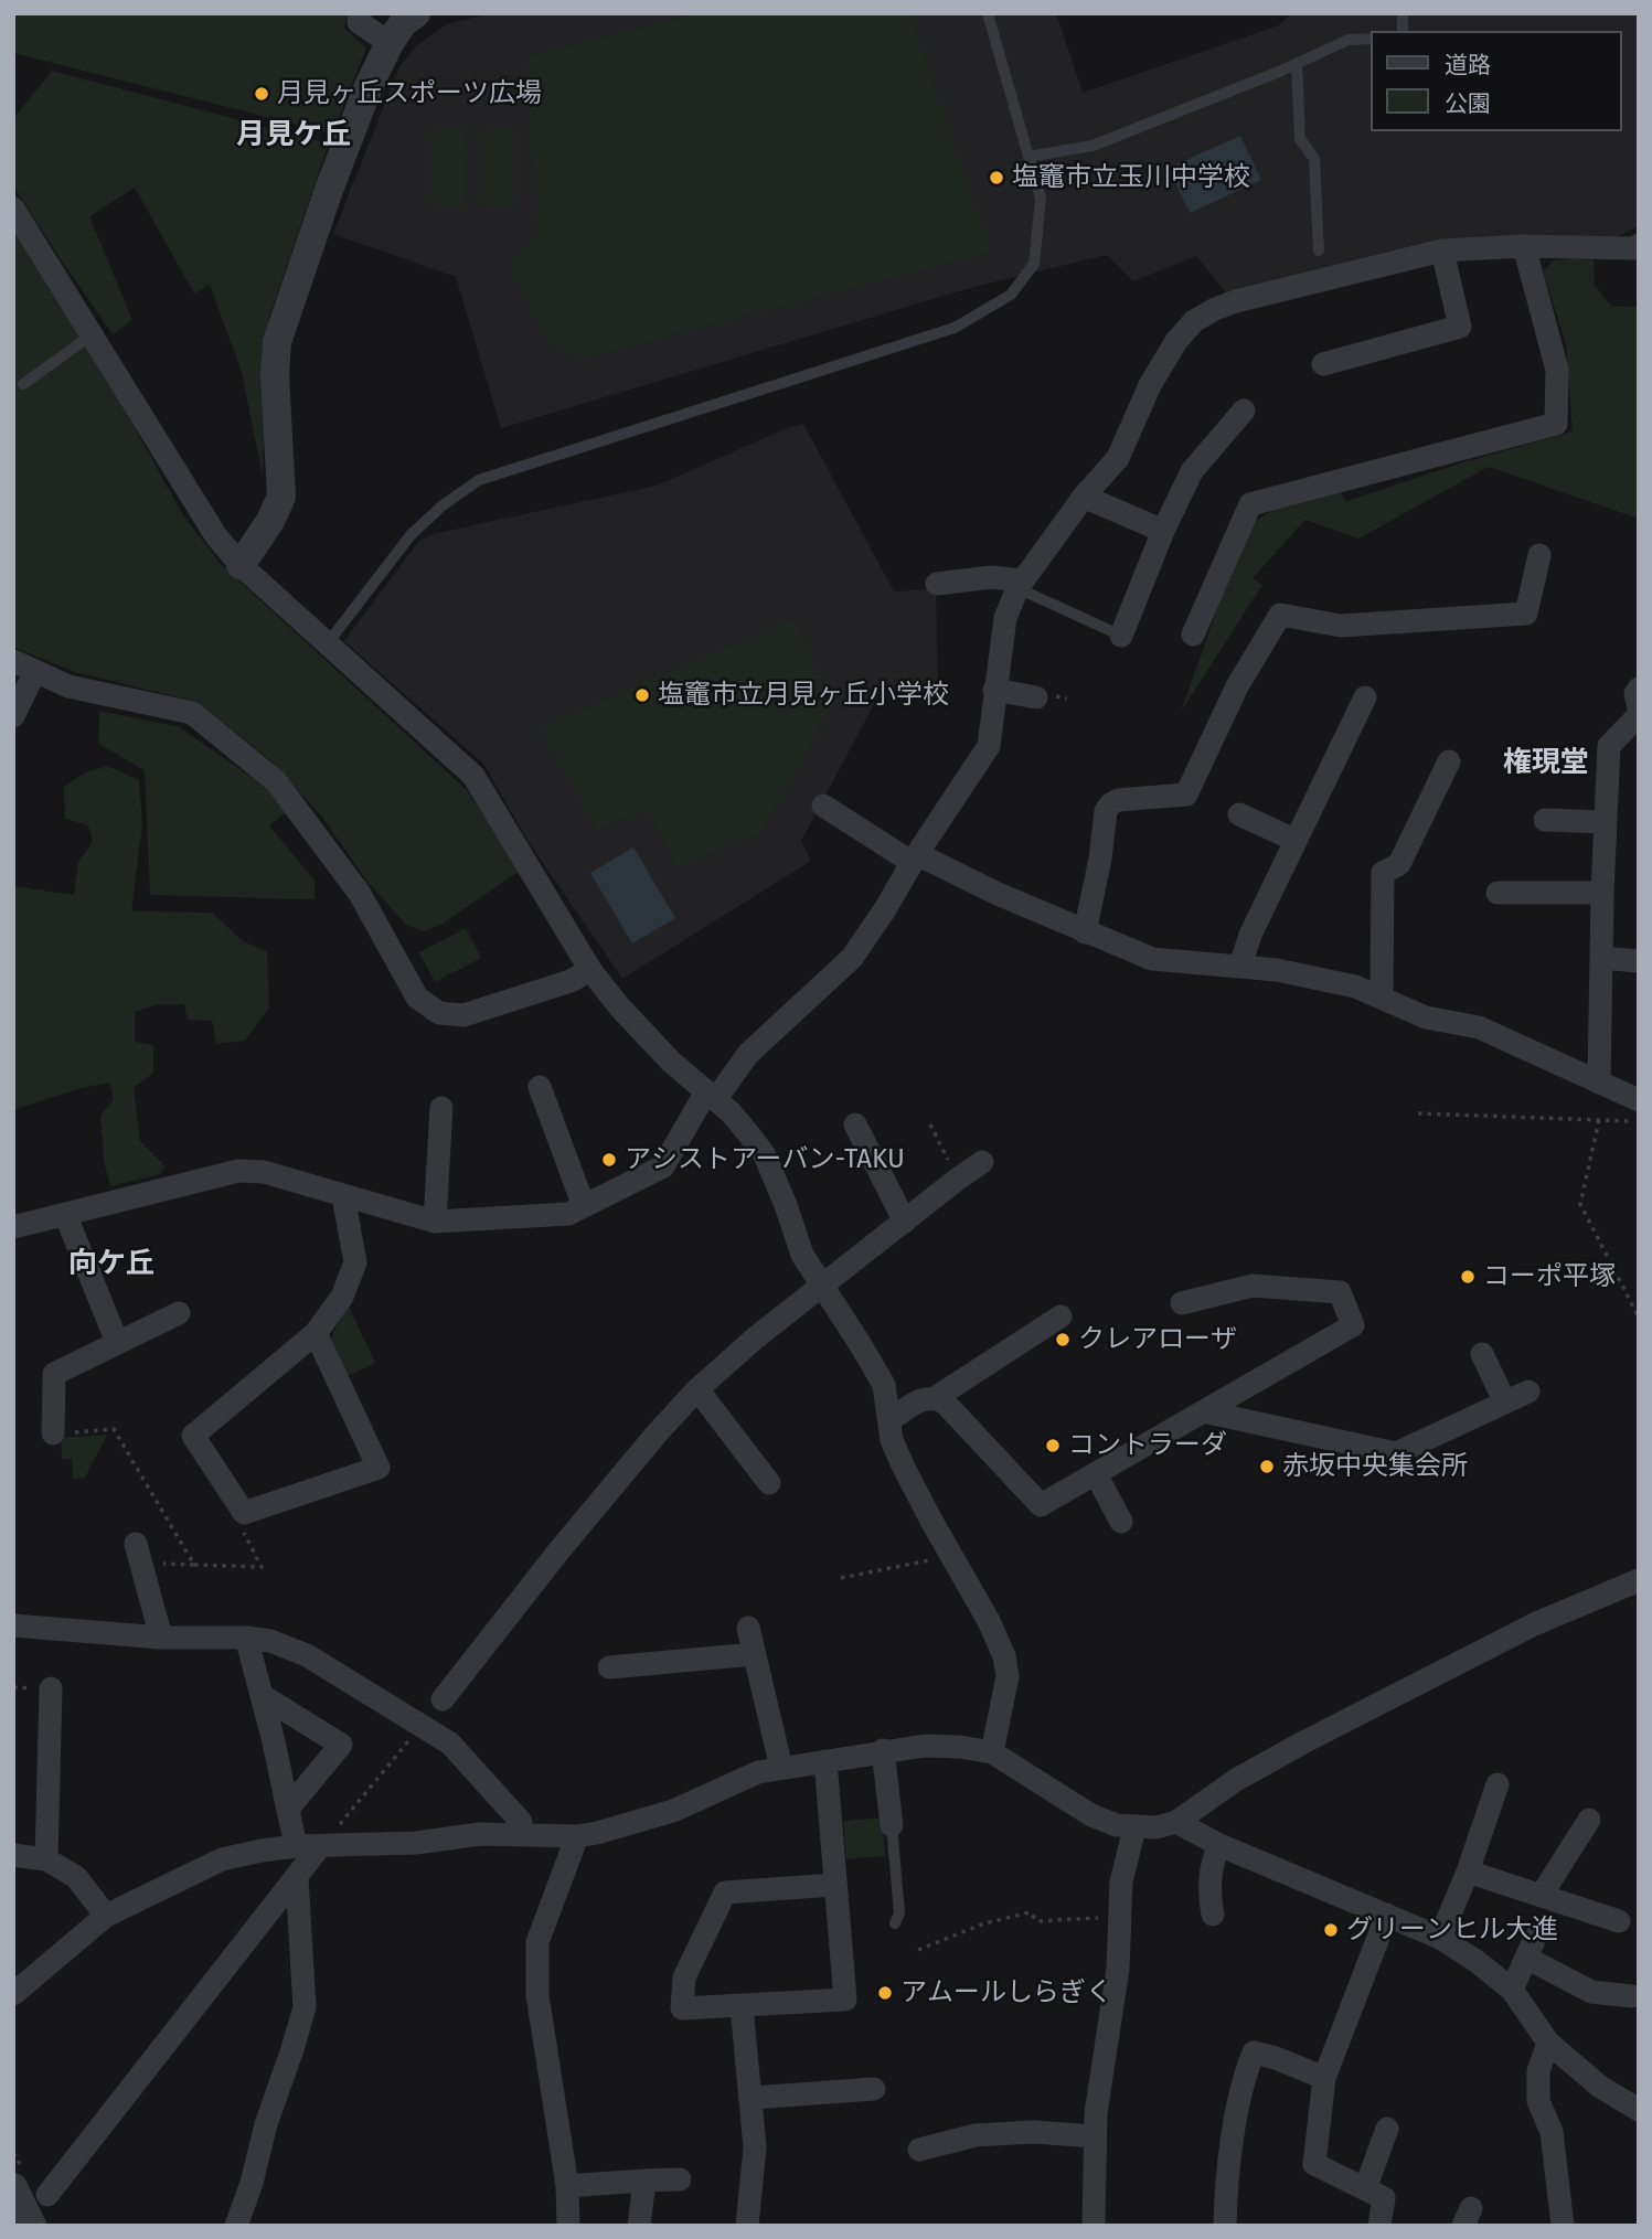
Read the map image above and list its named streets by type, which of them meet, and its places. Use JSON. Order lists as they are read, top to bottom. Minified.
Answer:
{"districts":["月見ケ丘","権現堂","向ケ丘"],"places":["月見ヶ丘スポーツ広場","塩竈市立玉川中学校","塩竈市立月見ヶ丘小学校","アシストアーバン-TAKU","コーポ平塚","クレアローザ","コントラーダ","赤坂中央集会所","グリーンヒル大進","アムールしらぎく"],"legend":["道路","公園"]}
